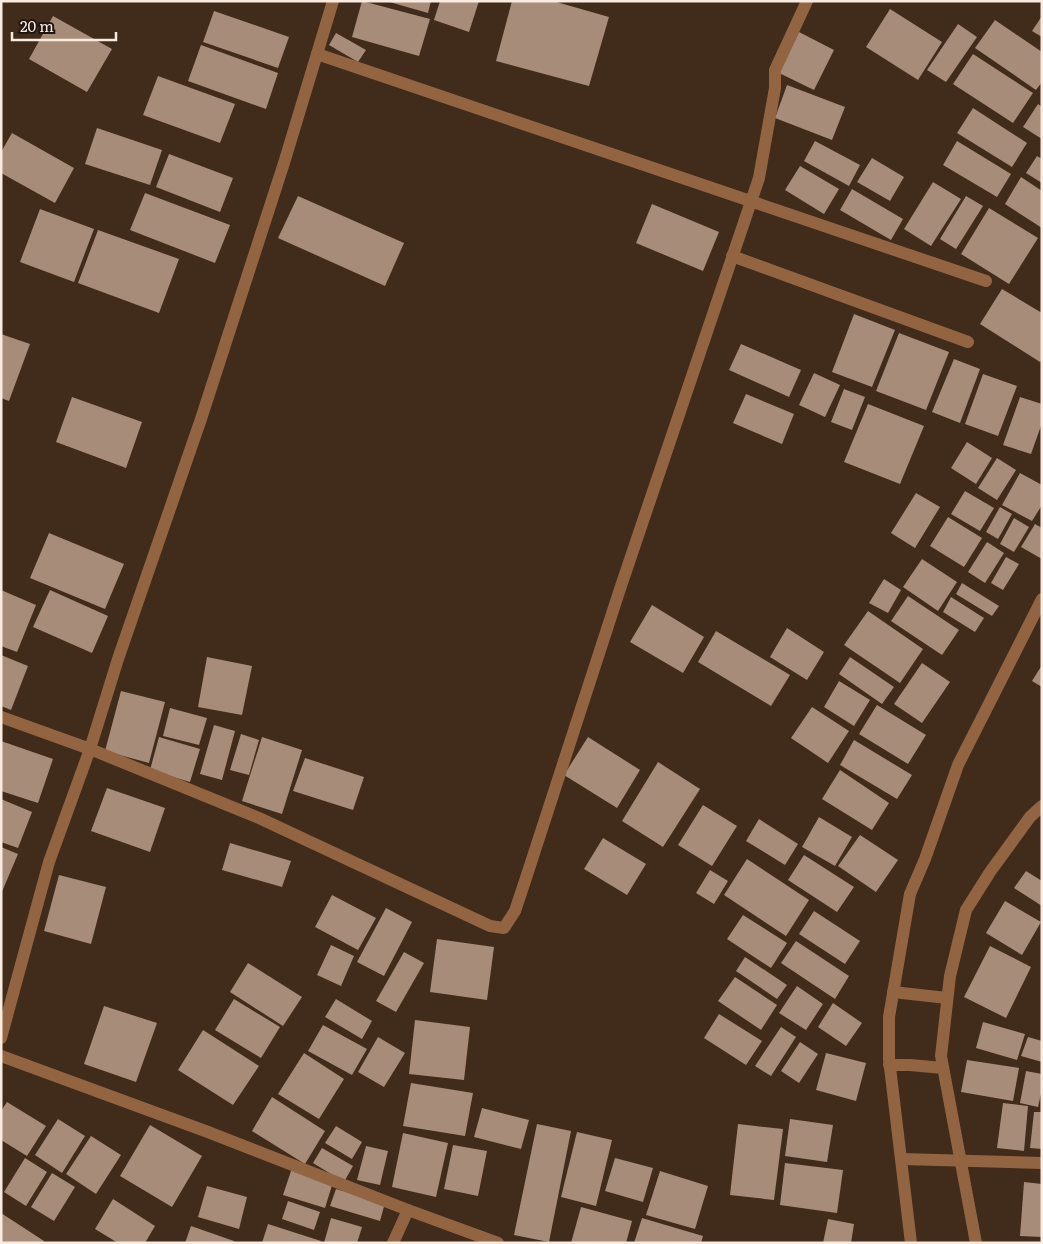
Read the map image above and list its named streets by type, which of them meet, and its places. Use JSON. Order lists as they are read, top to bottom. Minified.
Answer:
{"scale_bar":"20 m"}
